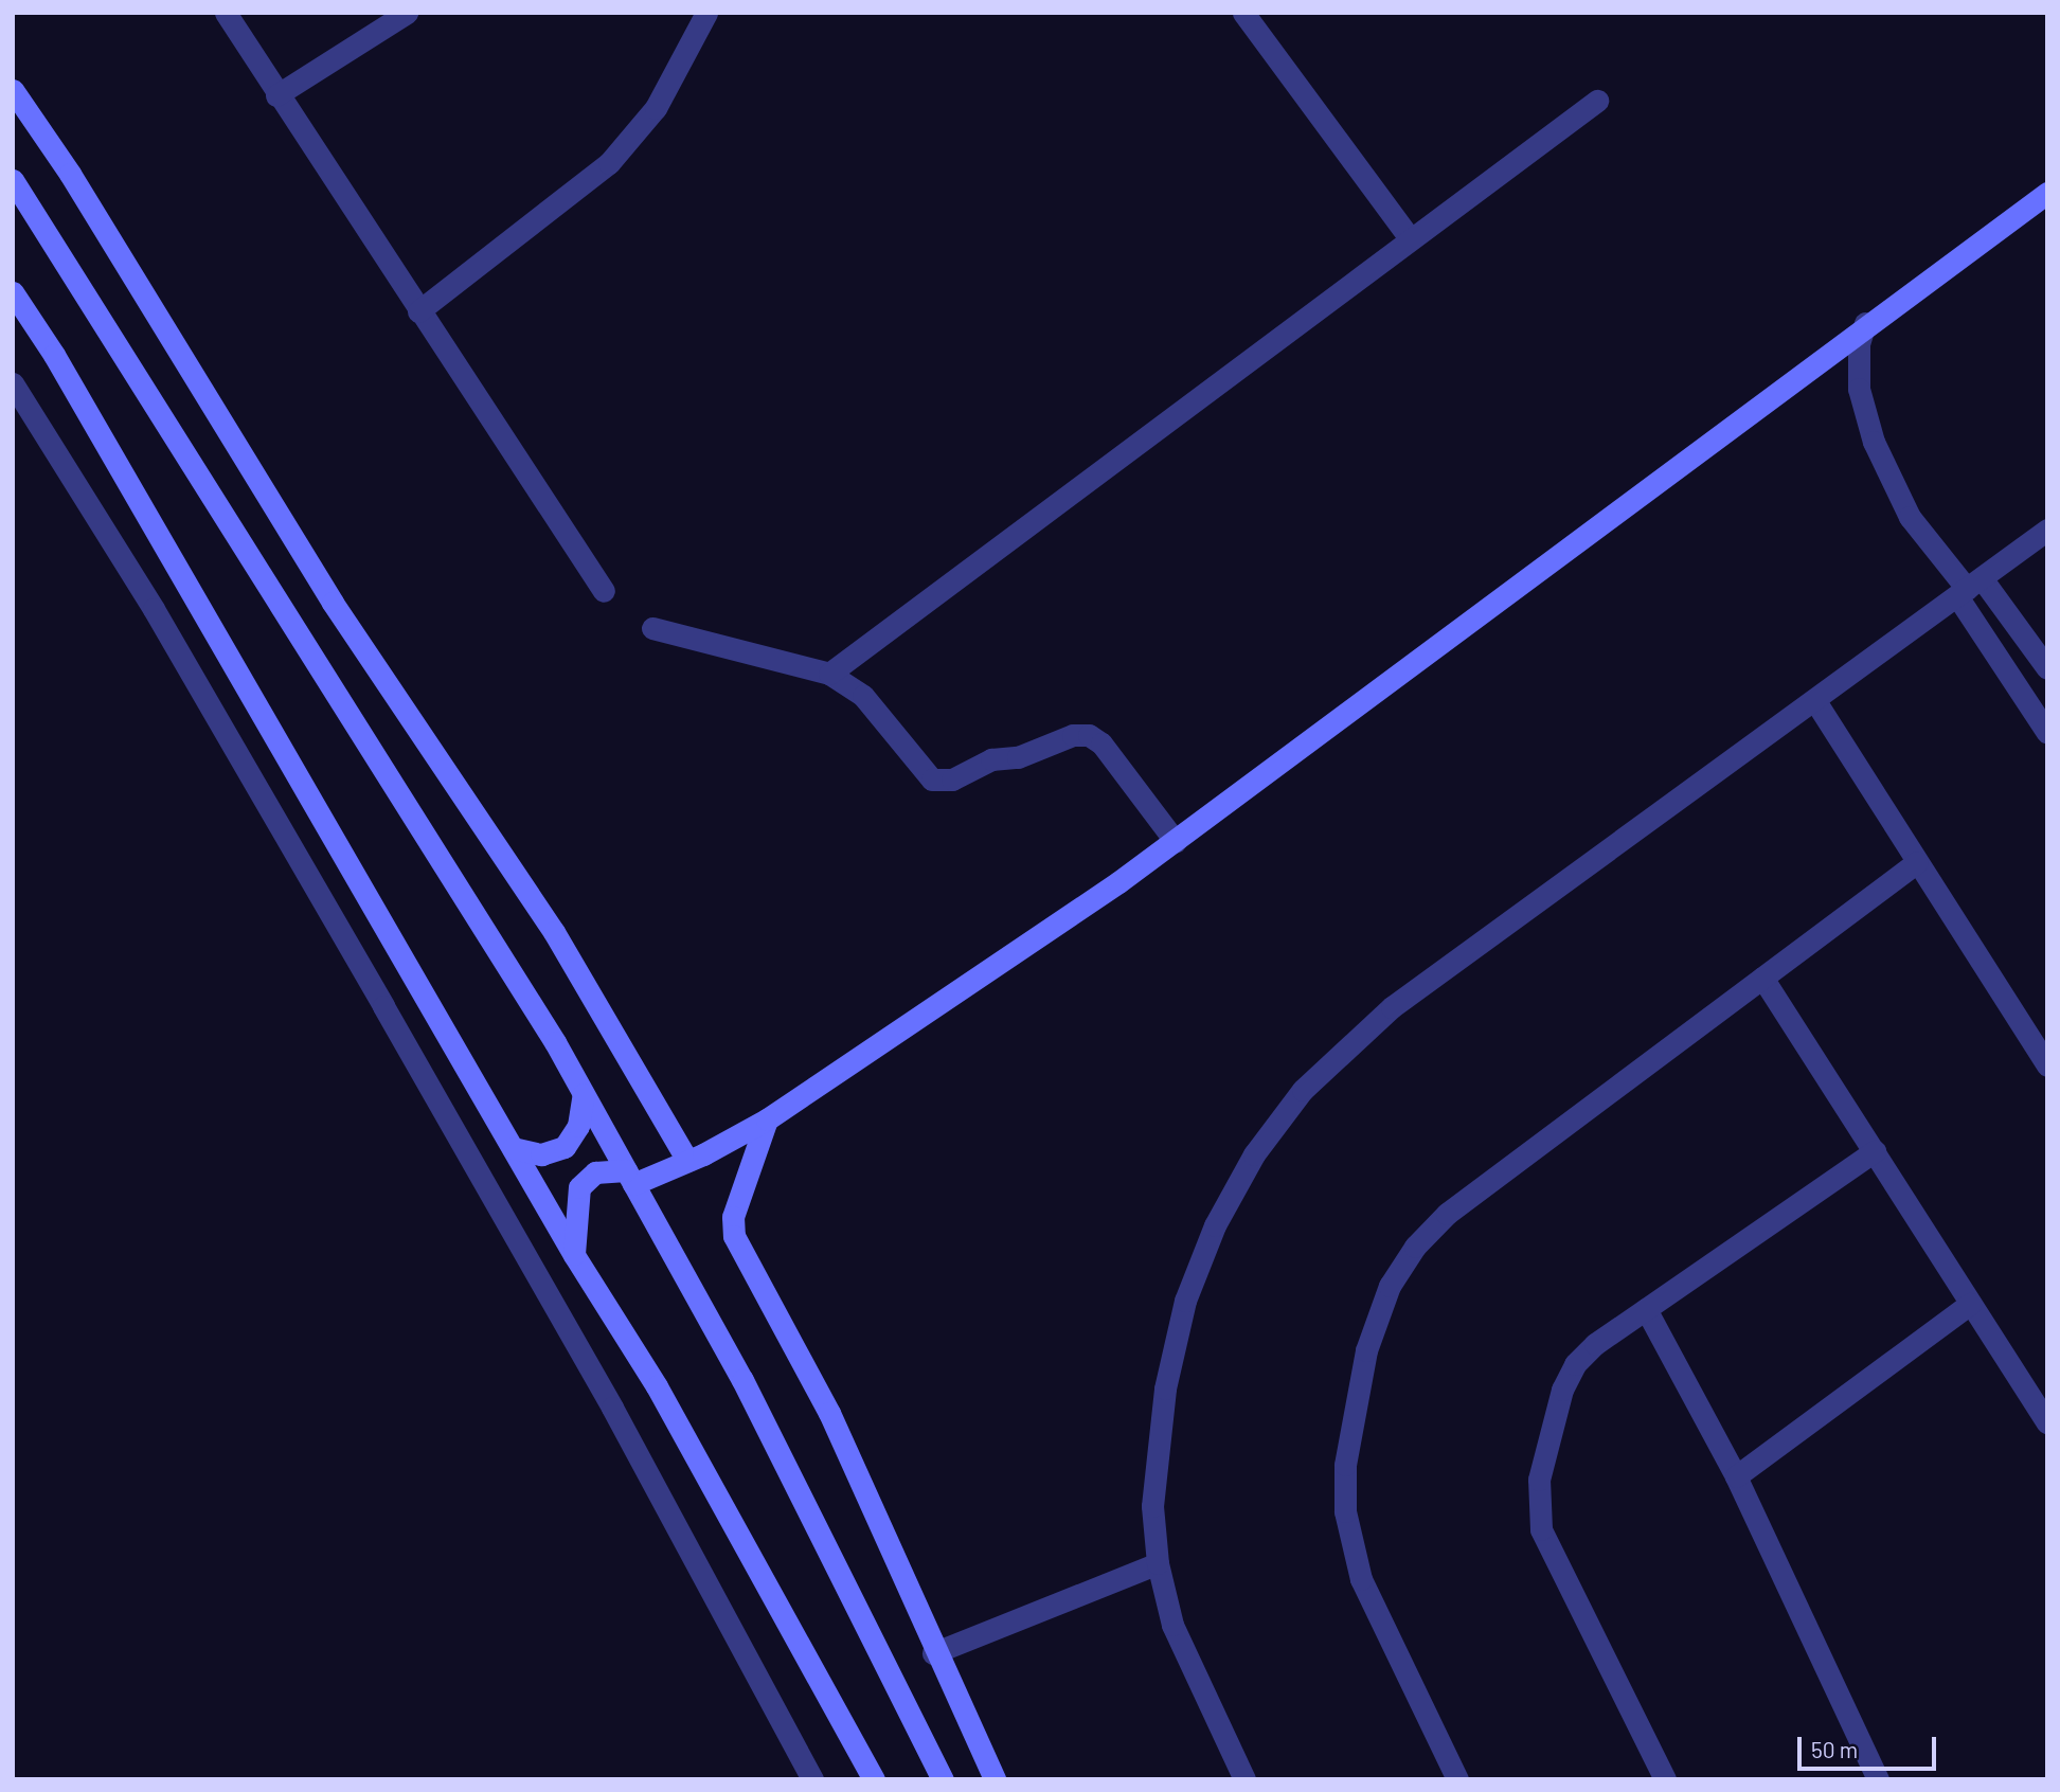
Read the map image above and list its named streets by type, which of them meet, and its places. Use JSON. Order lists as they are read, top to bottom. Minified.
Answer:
{"scale_bar":"50 m"}
